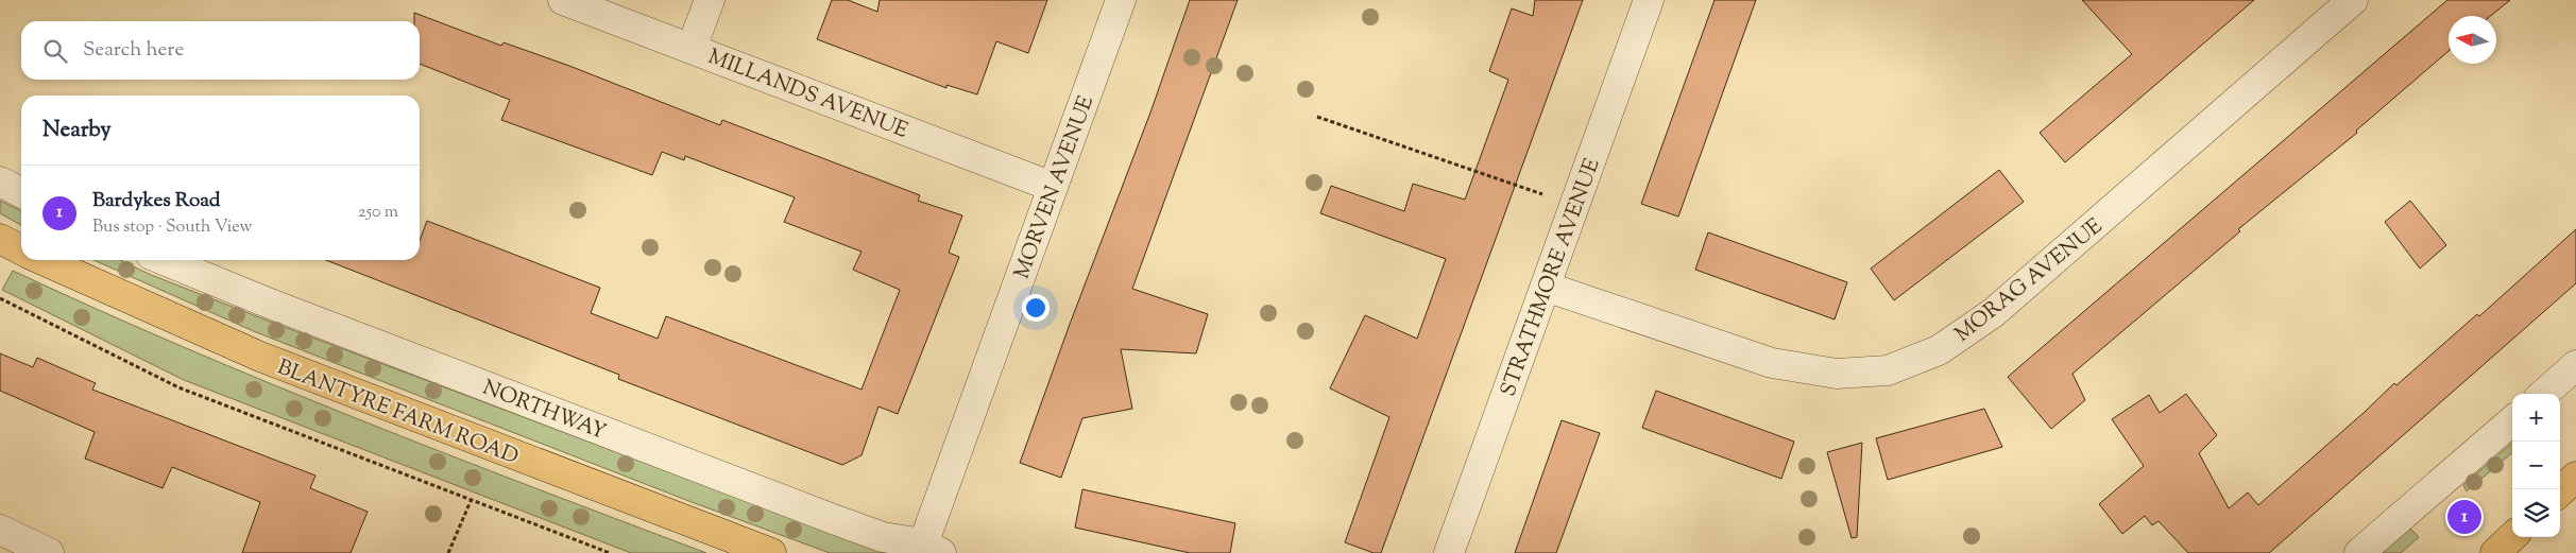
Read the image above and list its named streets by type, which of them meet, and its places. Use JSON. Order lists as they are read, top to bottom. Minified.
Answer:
{"streets":{"main road":["BLANTYRE FARM ROAD"],"street":["MILLANDS AVENUE","MORVEN AVENUE","STRATHMORE AVENUE","MORAG AVENUE","NORTHWAY"]},"crossings":[["MILLANDS AVENUE","MORVEN AVENUE"],["MORVEN AVENUE","NORTHWAY"],["STRATHMORE AVENUE","MORAG AVENUE"]],"north":"left","page":{"search":"Search here","heading":"Nearby","list":[{"mark":"1","name":"Bardykes Road","note":"Bus stop · South View","value":"250 m"}],"map_buttons":["+","−"],"pins":"1"}}
